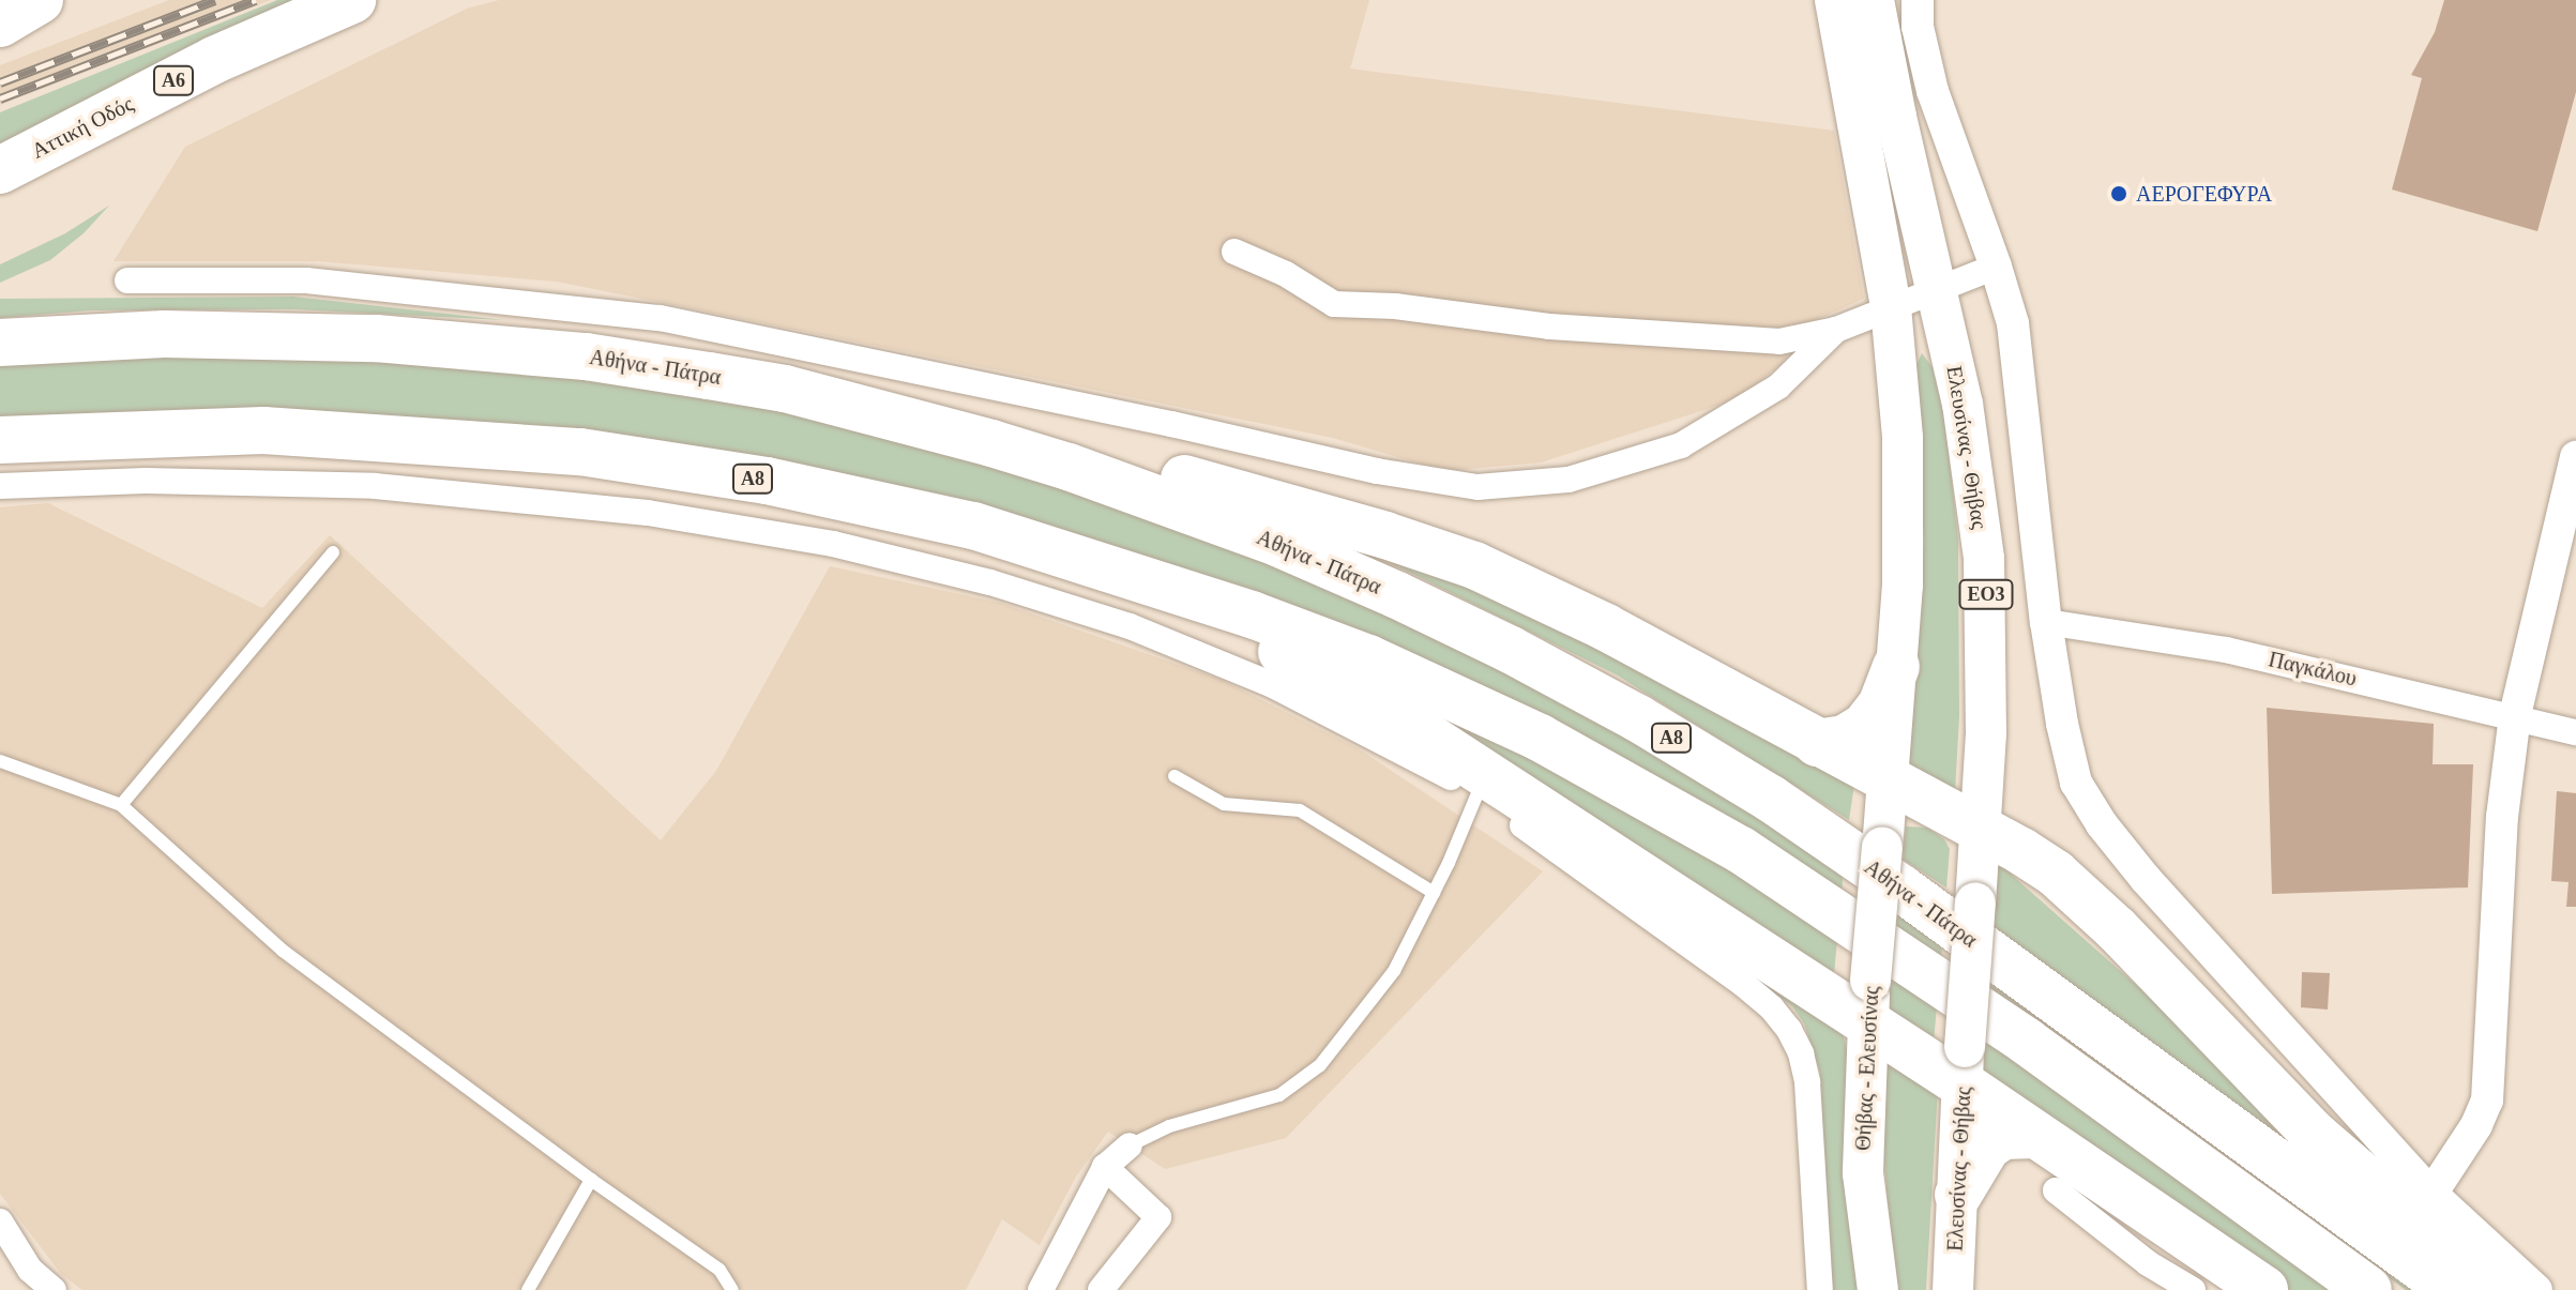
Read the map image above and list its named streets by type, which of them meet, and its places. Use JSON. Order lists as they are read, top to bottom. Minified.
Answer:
{"streets":{"highway":["Α6","Αττική Οδός","Αθήνα - Πάτρα","Α8"],"main road":["Ελευσίνας - Θήβας","ΕΟ3","Θήβας - Ελευσίνας"],"street":["Παγκάλου"]},"places":["ΑΕΡΟΓΕΦΥΡΑ"]}
